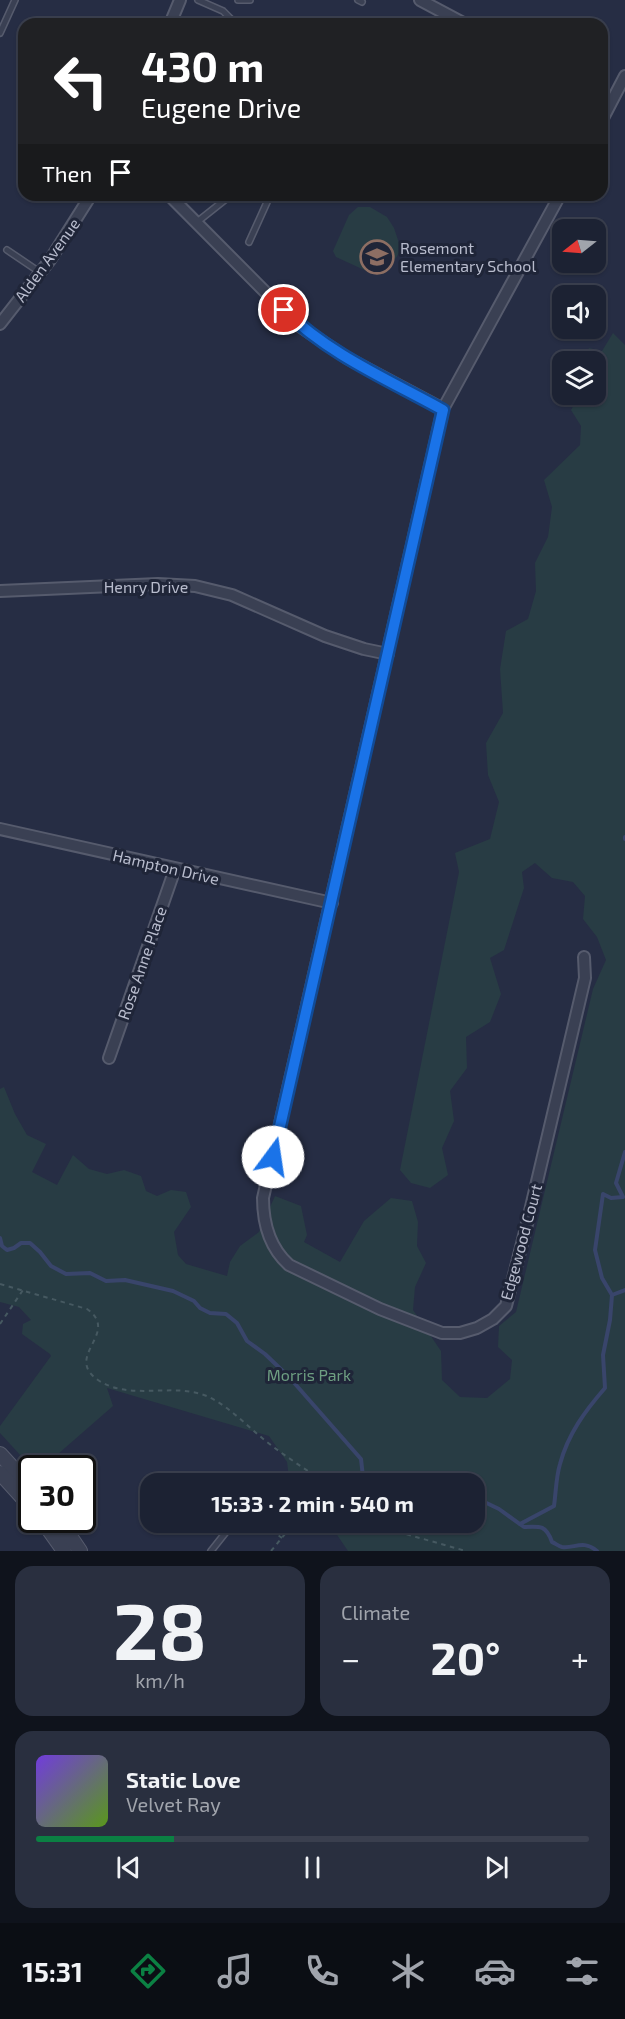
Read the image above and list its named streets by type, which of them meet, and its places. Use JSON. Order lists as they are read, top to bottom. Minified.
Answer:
{"streets":{"street":["Alden Avenue","Henry Drive","Hampton Drive","Rose Anne Place","Edgewood Court"]},"crossings":[["Henry Drive","Edgewood Court"],["Hampton Drive","Rose Anne Place"],["Hampton Drive","Edgewood Court"]],"parks":["Morris Park"],"places":{"school or university":["Rosemont Elementary School"]},"north":"left","page":{"turn":["430 m","Eugene Drive"],"then":"Then","limit":"30","trip":"15:33 · 2 min · 540 m","tile":[["28","km/h"],"Climate"],"heat":["−","20°","+"],"song":["Static Love","Velvet Ray"],"tabs":"15:31"}}
